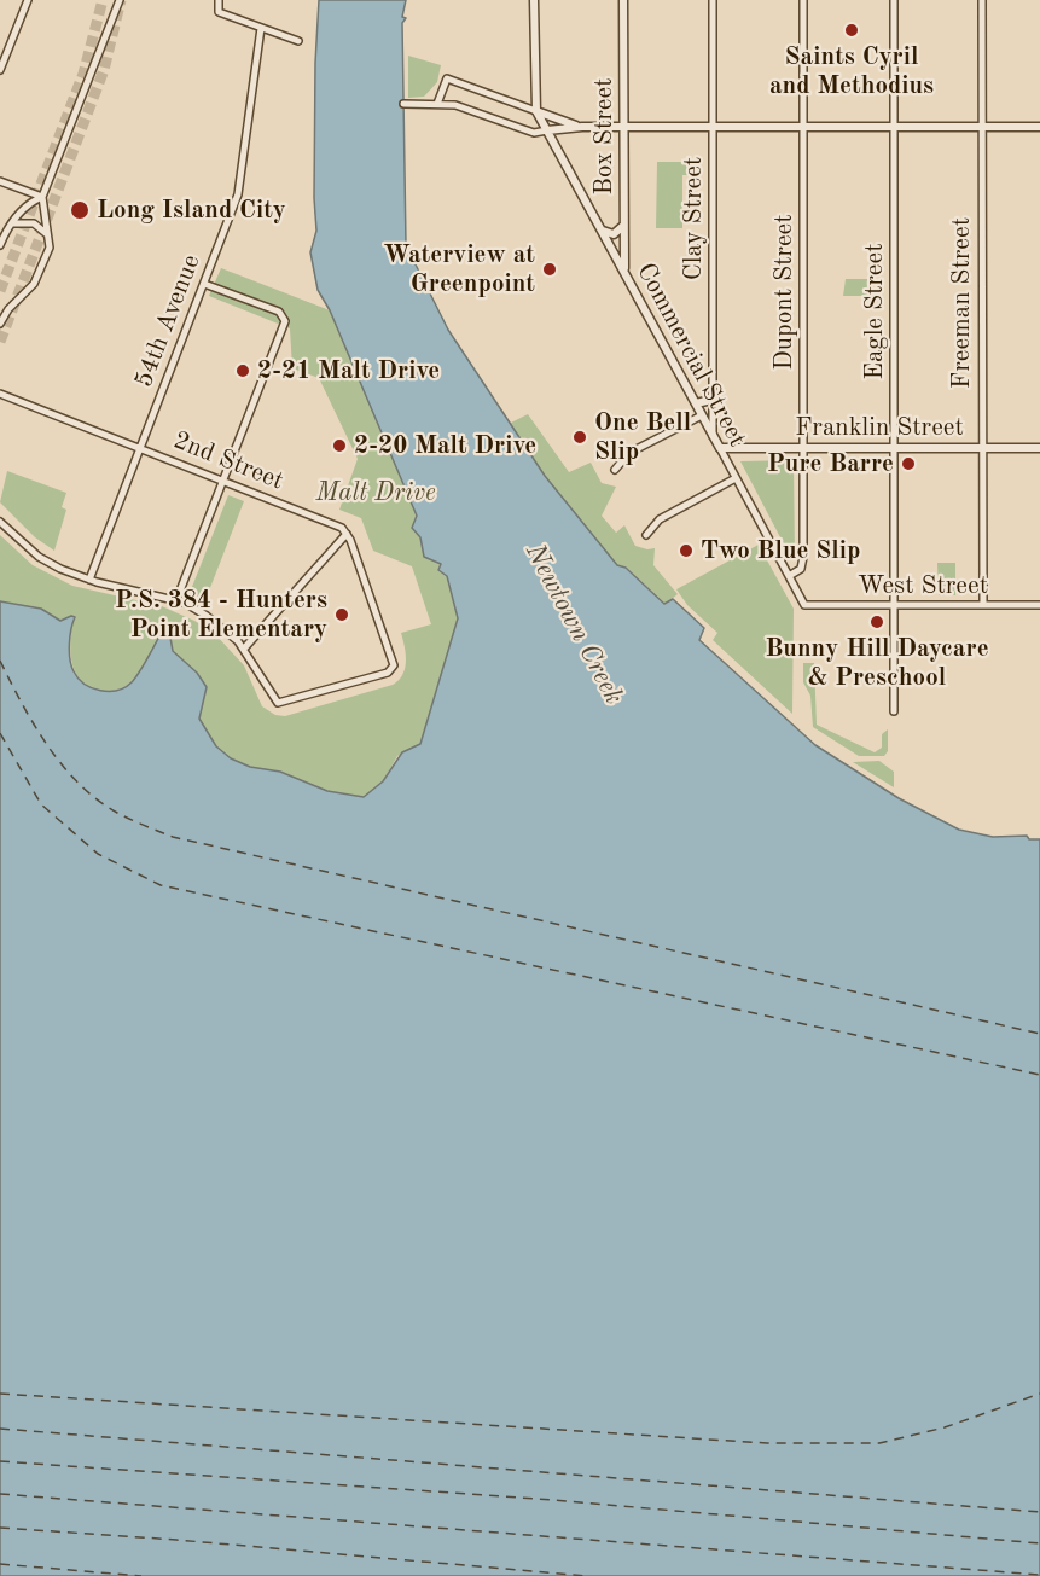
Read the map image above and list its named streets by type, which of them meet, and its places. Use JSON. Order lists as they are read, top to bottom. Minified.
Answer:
{"streets":{"street":["Box Street","Clay Street","Dupont Street","Freeman Street","Eagle Street","54th Avenue","Commercial Street","Franklin Street","2nd Street","West Street"]},"crossings":[["Box Street","Commercial Street"],["Clay Street","Commercial Street"],["Dupont Street","Commercial Street"],["Dupont Street","Franklin Street"],["Freeman Street","Franklin Street"],["Freeman Street","West Street"],["Eagle Street","Franklin Street"],["Eagle Street","West Street"],["54th Avenue","2nd Street"],["Commercial Street","Franklin Street"],["Commercial Street","West Street"]],"water":["Newtown Creek"],"parks":["Malt Drive"],"places":["Saints Cyril and Methodius","Long Island City","Waterview at Greenpoint","2-21 Malt Drive","One Bell Slip","2-20 Malt Drive","Pure Barre","Two Blue Slip","P.S. 384 - Hunters Point Elementary","Bunny Hill Daycare & Preschool"]}
